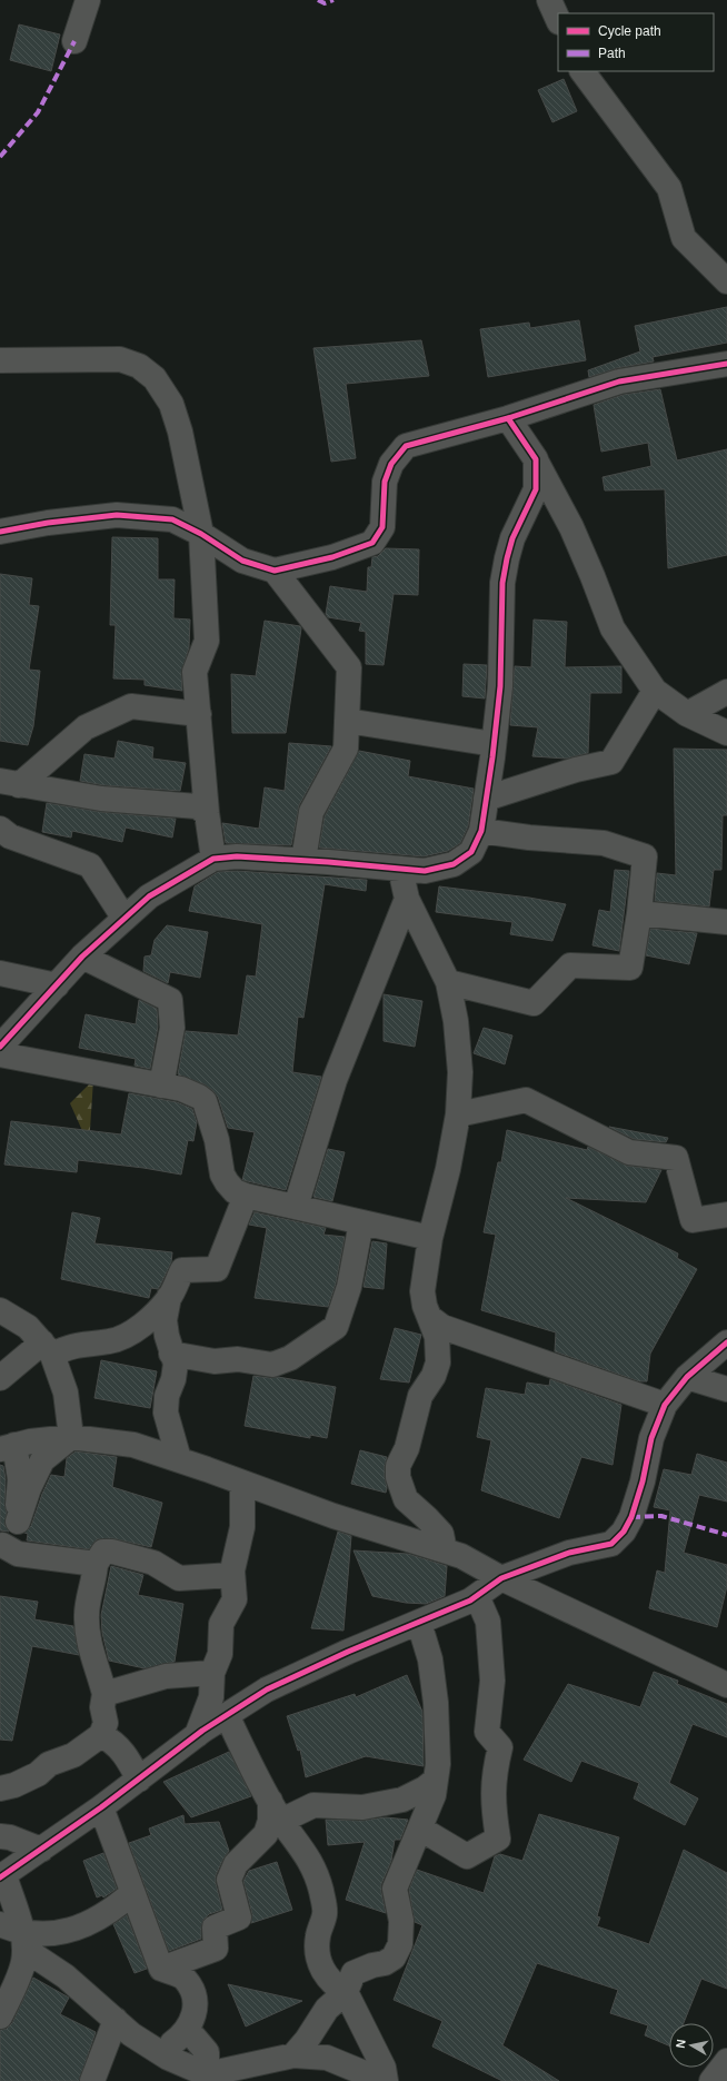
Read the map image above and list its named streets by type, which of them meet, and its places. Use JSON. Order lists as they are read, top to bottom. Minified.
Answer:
{"legend":["Cycle path","Path"],"north":"left"}
